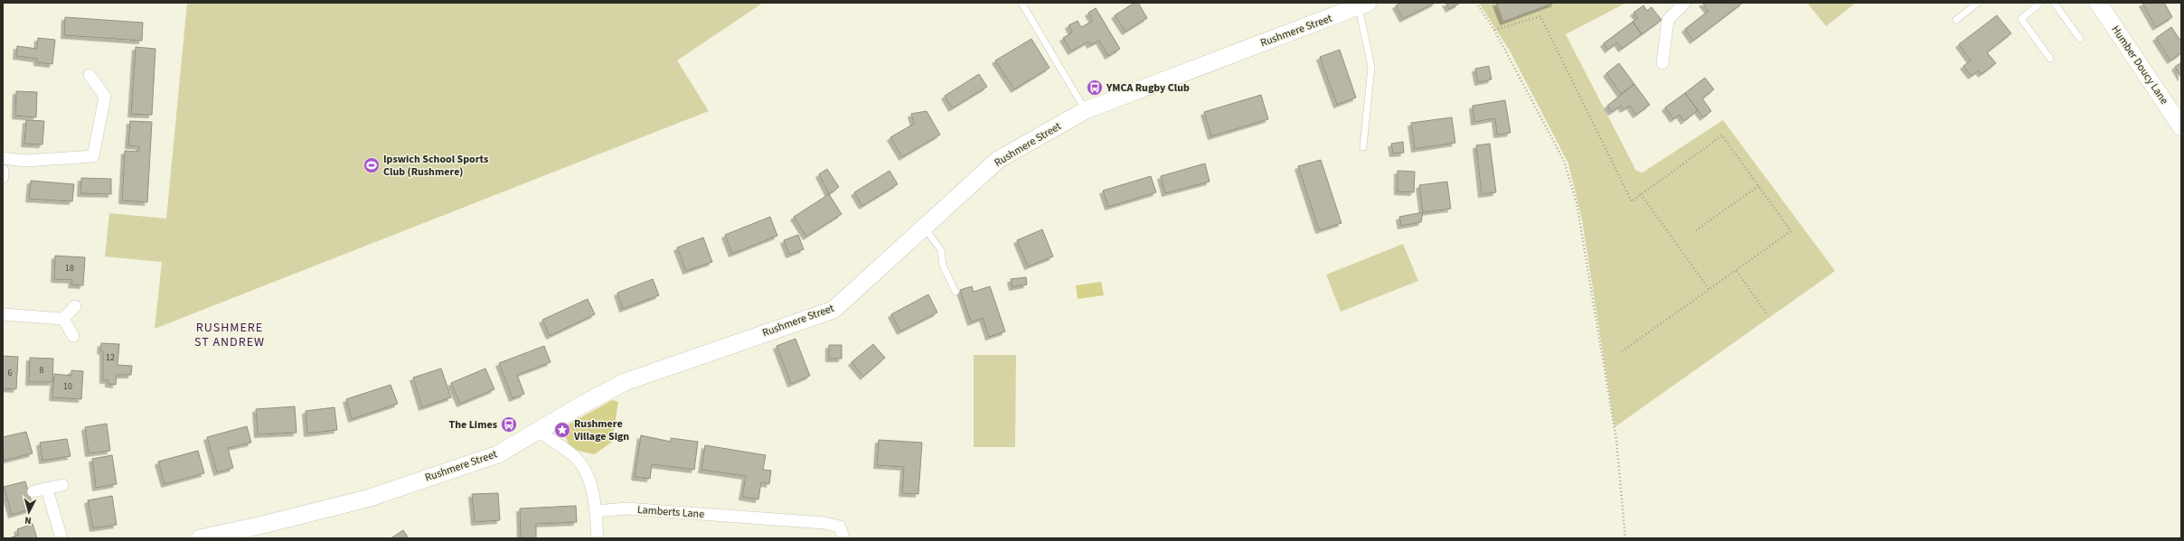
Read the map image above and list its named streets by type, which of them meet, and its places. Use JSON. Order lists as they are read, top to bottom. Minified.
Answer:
{"streets":{"street":["Rushmere Street","Humber Doucy Lane","Lamberts Lane"]},"districts":["RUSHMERE ST ANDREW"],"places":{"bus stop":["YMCA Rugby Club","The Limes"],"sports":["Ipswich School Sports Club (Rushmere)"],"place":["Rushmere Village Sign"]},"house_numbers":["18","12","8","6","10"],"north":"bottom"}
